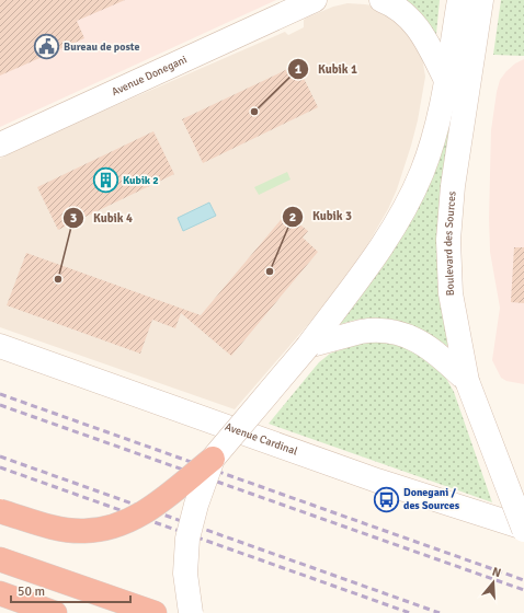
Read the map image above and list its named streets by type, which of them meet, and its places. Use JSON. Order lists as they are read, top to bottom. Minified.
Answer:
{"streets":{"main road":["Avenue Donegani","Boulevard des Sources","Avenue Cardinal"]},"crossings":[["Boulevard des Sources","Avenue Cardinal"]],"places":{"public building":["Bureau de poste"],"other":["Kubik 1","Kubik 3","Kubik 4"],"building":["Kubik 2"],"bus stop":["Donegani / des Sources"]},"scale_bar":"50 m","north":"top"}
